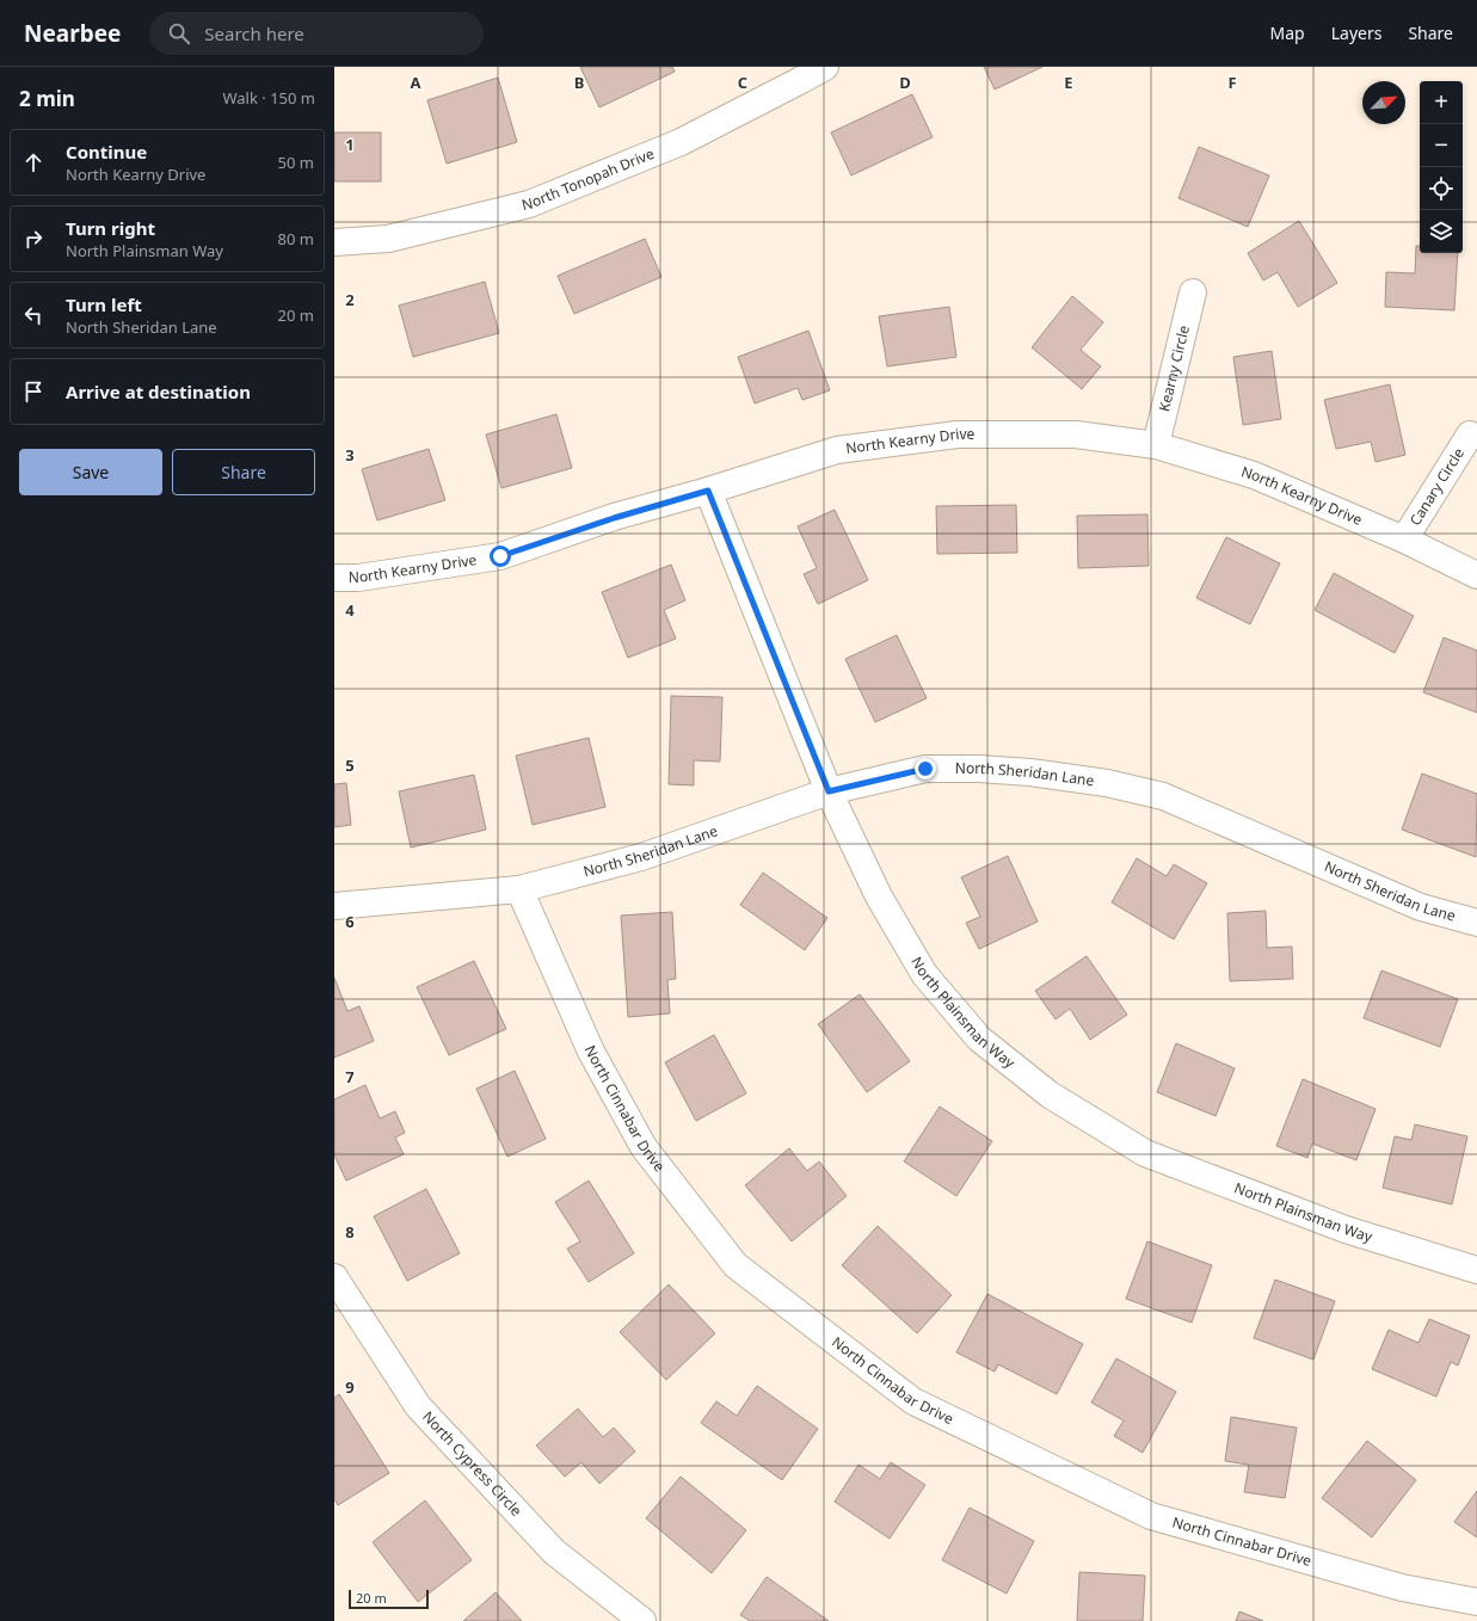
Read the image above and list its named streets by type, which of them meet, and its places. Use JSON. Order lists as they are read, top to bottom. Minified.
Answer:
{"streets":{"street":["North Tonopah Drive","Kearny Circle","North Kearny Drive","Canary Circle","North Sheridan Lane","North Plainsman Way","North Cinnabar Drive","North Cypress Circle"]},"crossings":[["Kearny Circle","North Kearny Drive"],["North Kearny Drive","Canary Circle"],["North Kearny Drive","North Plainsman Way"],["North Sheridan Lane","North Plainsman Way"],["North Sheridan Lane","North Cinnabar Drive"]],"scale_bar":"20 m","north":"top right","page":{"header":"Nearbee","search":"Search here","nav":["Map","Layers","Share"],"heading":["2 min","Walk · 150 m"],"map_buttons":["+","−"],"list":[["Continue","North Kearny Drive","50 m"],["Turn right","North Plainsman Way","80 m"],["Turn left","North Sheridan Lane","20 m"],"Arrive at destination"],"buttons":["Save","Share"],"scale":"20 m"},"grid":{"columns":["A","B","C","D","E","F"],"rows":["1","2","3","4","5","6","7","8","9"]}}
